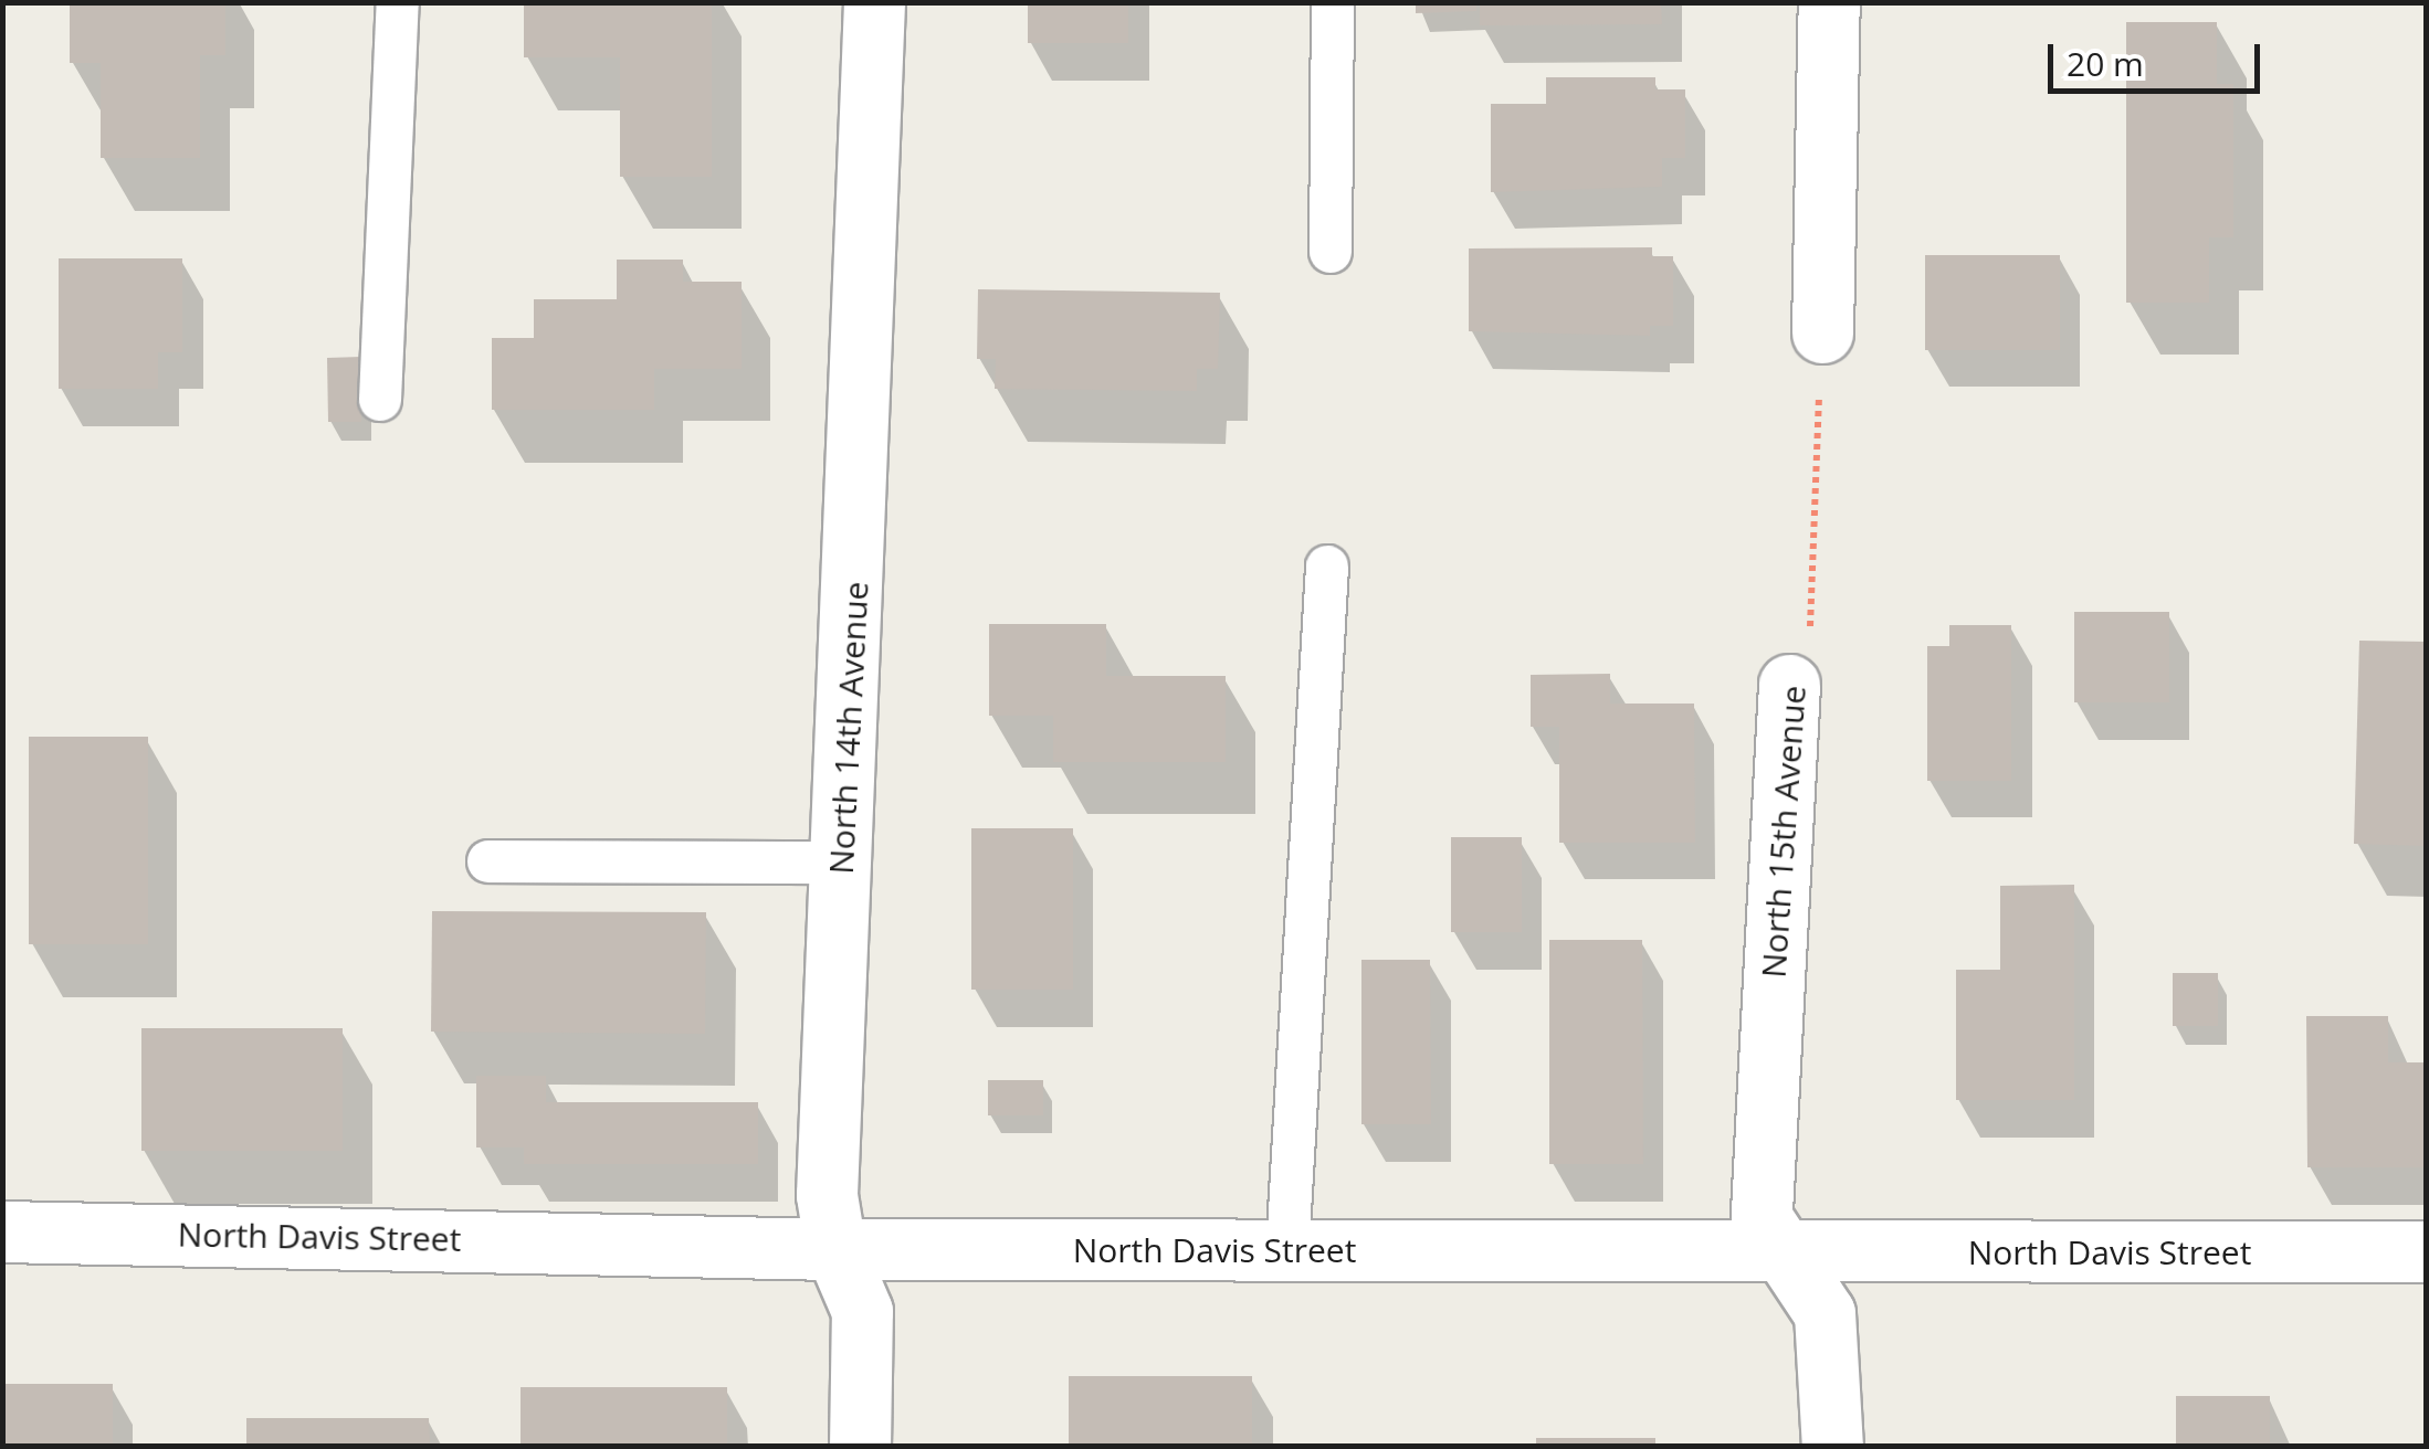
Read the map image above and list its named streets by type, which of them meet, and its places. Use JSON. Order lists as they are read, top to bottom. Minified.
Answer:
{"streets":{"street":["North 14th Avenue","North 15th Avenue","North Davis Street"]},"crossings":[["North 14th Avenue","North Davis Street"],["North 15th Avenue","North Davis Street"]],"scale_bar":"20 m"}
